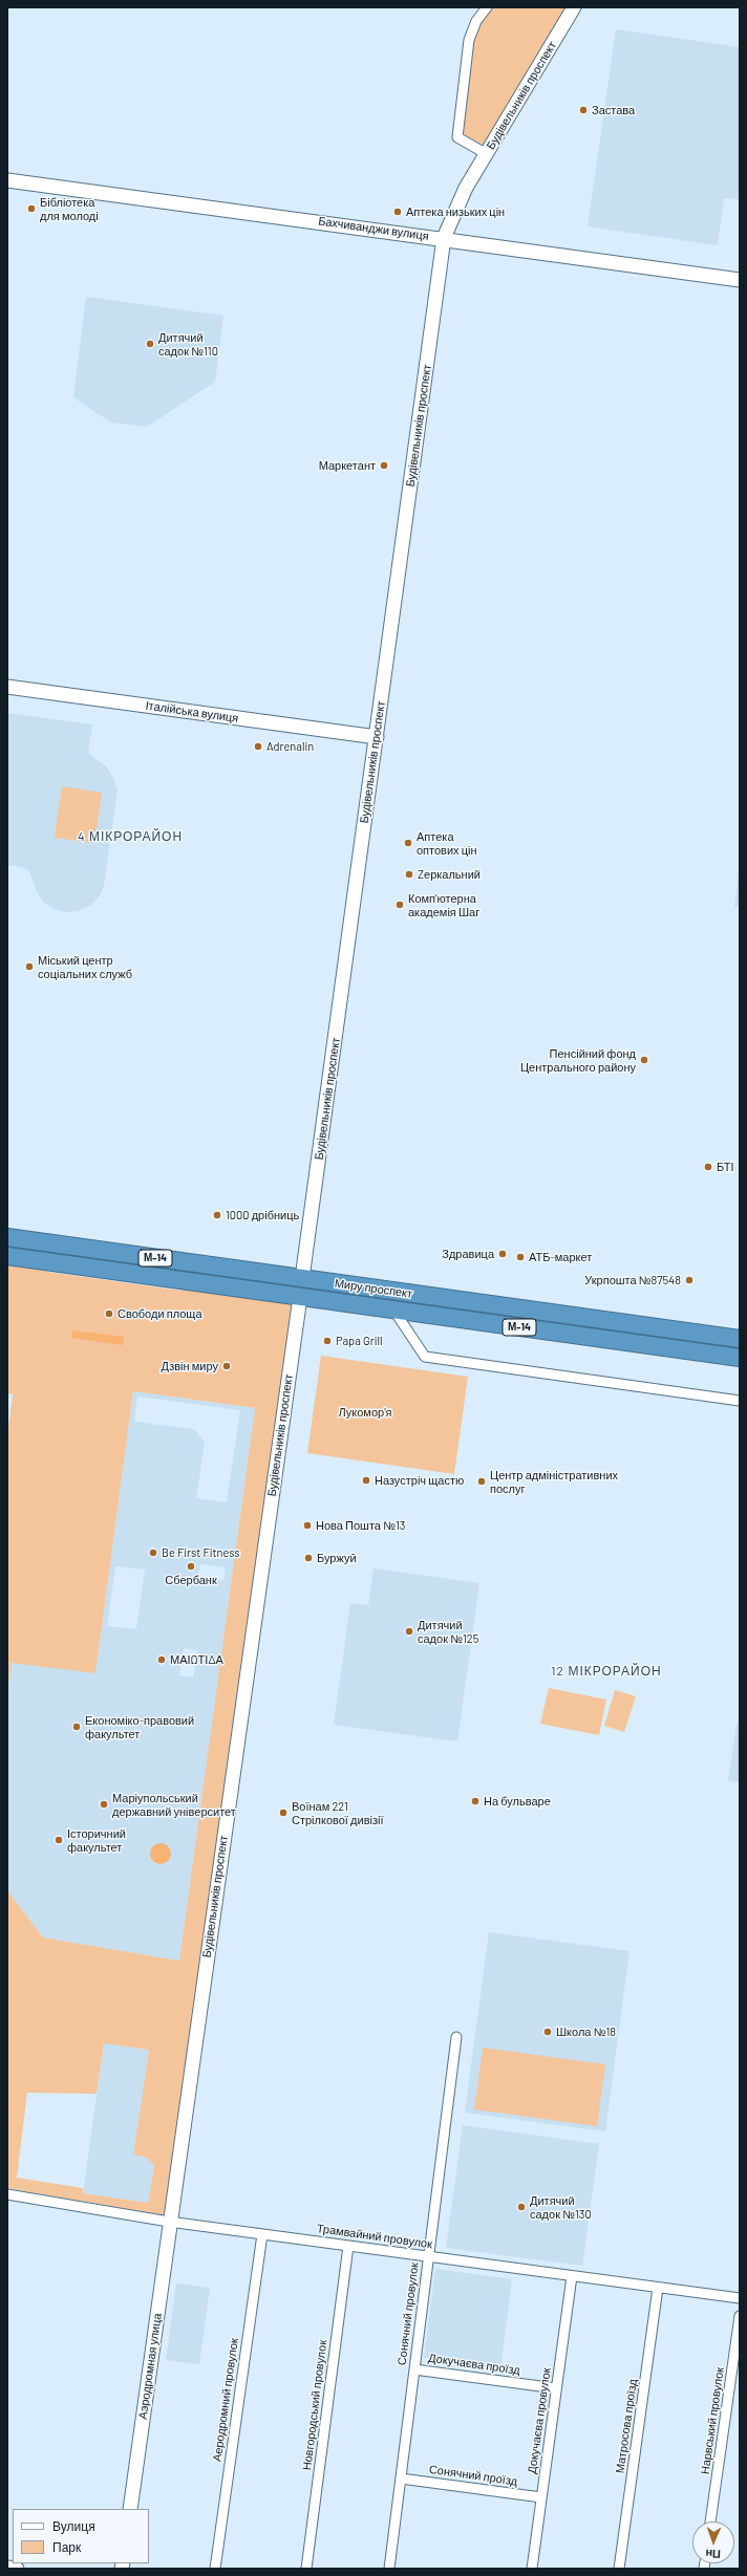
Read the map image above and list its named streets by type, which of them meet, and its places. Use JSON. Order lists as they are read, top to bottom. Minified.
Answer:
{"streets":{"highway":["Будівельників проспект","М-14","Миру проспект"],"main road":["Бахчиванджи вулиця","Італійська вулиця","Аэродромная улица"],"street":["Трамвайний провулок","Сонячний провулок","Докучаєва проїзд","Аеродромний провулок","Новгородський провулок","Докучаєва провулок","Нарвський провулок","Матросова проїзд","Сонячний проїзд"]},"crossings":[["Будівельників проспект","Бахчиванджи вулиця"],["Будівельників проспект","Італійська вулиця"],["Будівельників проспект","Миру проспект"],["Будівельників проспект","Трамвайний провулок"],["Будівельників проспект","Аэродромная улица"],["Трамвайний провулок","Сонячний провулок"],["Трамвайний провулок","Аэродромная улица"],["Трамвайний провулок","Аеродромний провулок"],["Трамвайний провулок","Новгородський провулок"],["Трамвайний провулок","Докучаєва провулок"],["Трамвайний провулок","Матросова проїзд"],["Сонячний провулок","Докучаєва проїзд"],["Сонячний провулок","Сонячний проїзд"],["Докучаєва проїзд","Докучаєва провулок"],["Докучаєва провулок","Сонячний проїзд"]],"districts":["4 МІКРОРАЙОН","12 МІКРОРАЙОН"],"parks":["Лукомор'я"],"places":["Застава","Бібліотека для молоді","Аптека низьких цін","Дитячий садок №110","Маркетант","Adrenalin","Аптека оптових цін","Zеркальний","Комп'ютерна академія Шаг","Міський центр соціальних служб","Пенсійний фонд Центрального району","БТІ","1000 дрібниць","Здравица","АТБ-маркет","Укрпошта №87548","Свободи площа","Papa Grill","Дзвін миру","Назустріч щастю","Центр адміністративних послуг","Нова Пошта №13","Be First Fitness","Буржуӣ","Сбербанк","Дитячий садок №125","ΜΑΙΩΤΙΔΑ","Економіко-правовий факультет","На бульваре","Маріупольський державний університет","Воїнам 221 Стрілкової дивізії","Історичний факультет","Школа №18","Дитячий садок №130"],"legend":["Вулиця","Парк"],"north":"bottom"}
